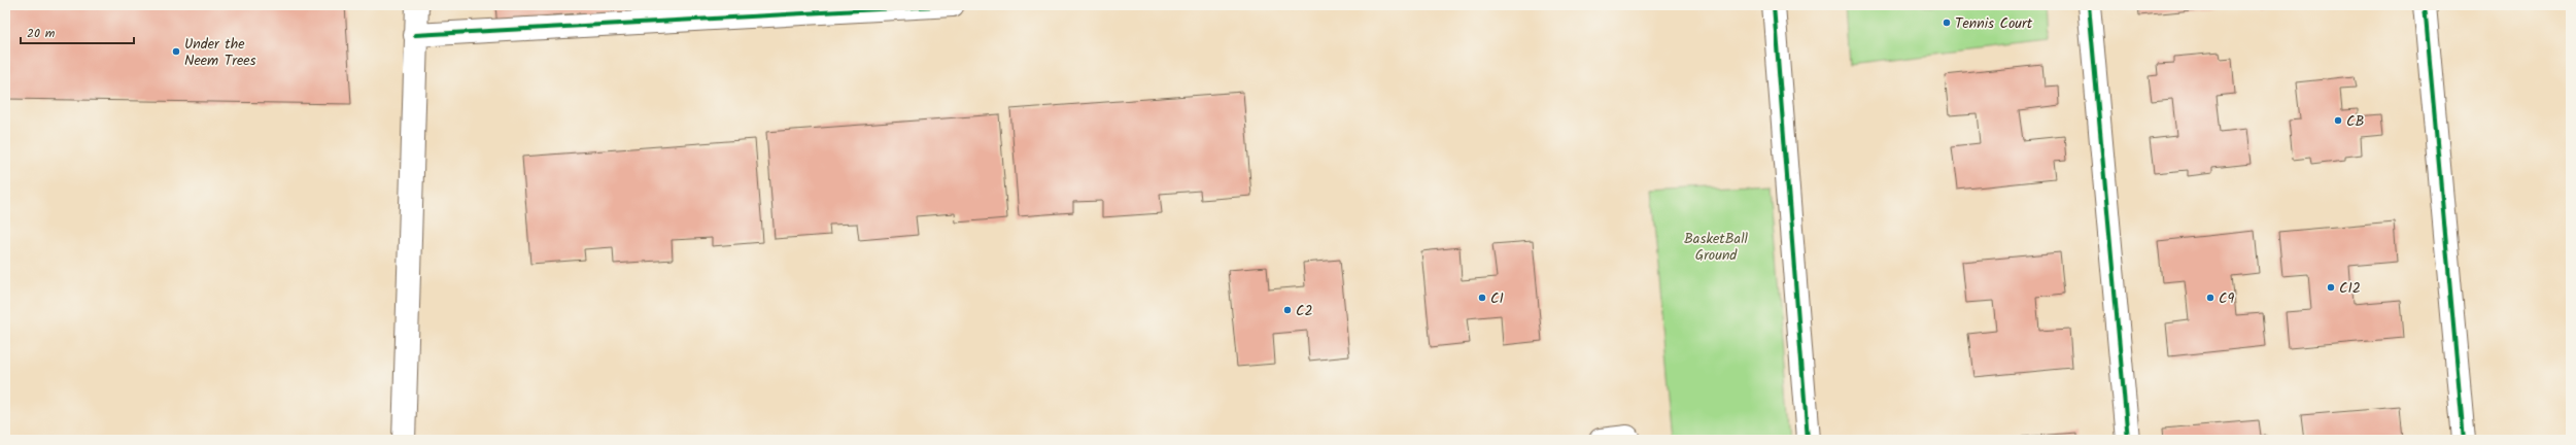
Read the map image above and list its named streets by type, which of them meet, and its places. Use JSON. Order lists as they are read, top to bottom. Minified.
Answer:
{"parks":["BasketBall Ground"],"places":["Tennis Court","Under the Neem Trees","CB","C12","C1","C9","C2"],"scale_bar":"20 m"}
